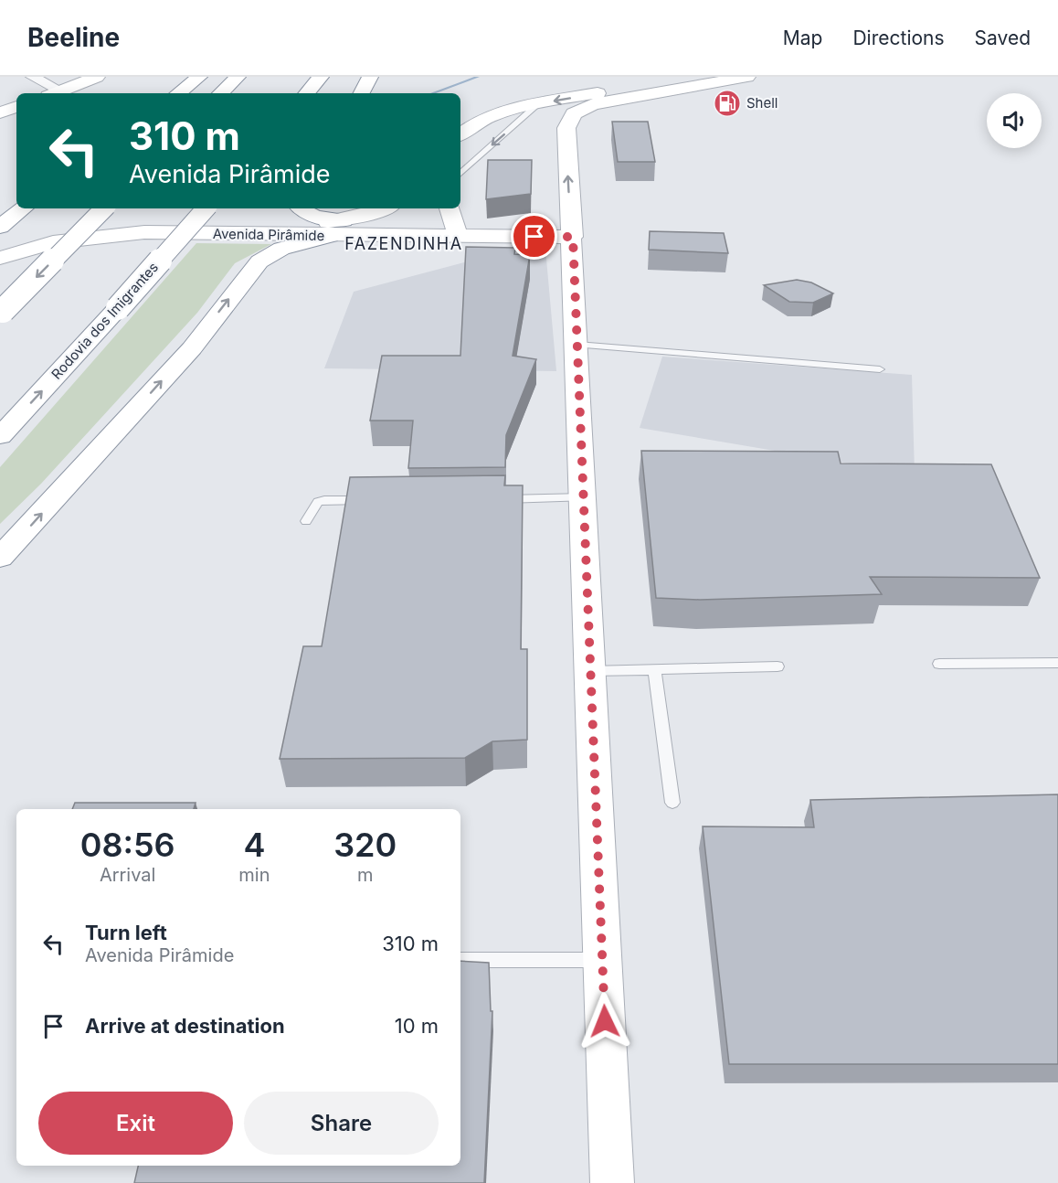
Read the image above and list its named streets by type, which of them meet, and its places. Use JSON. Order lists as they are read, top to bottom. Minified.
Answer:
{"streets":{"main road":["Avenida Pirâmide","Rodovia dos Imigrantes"]},"districts":["FAZENDINHA"],"places":{"fuel station":["Shell"]},"page":{"header":"Beeline","nav":["Map","Directions","Saved"],"turn":["310 m","Avenida Pirâmide"],"eta":["08:56","Arrival","4","min","320","m"],"list":[{"name":"Turn left","note":"Avenida Pirâmide","value":"310 m"},{"name":"Arrive at destination","value":"10 m"}],"buttons":["Exit","Share"]}}
